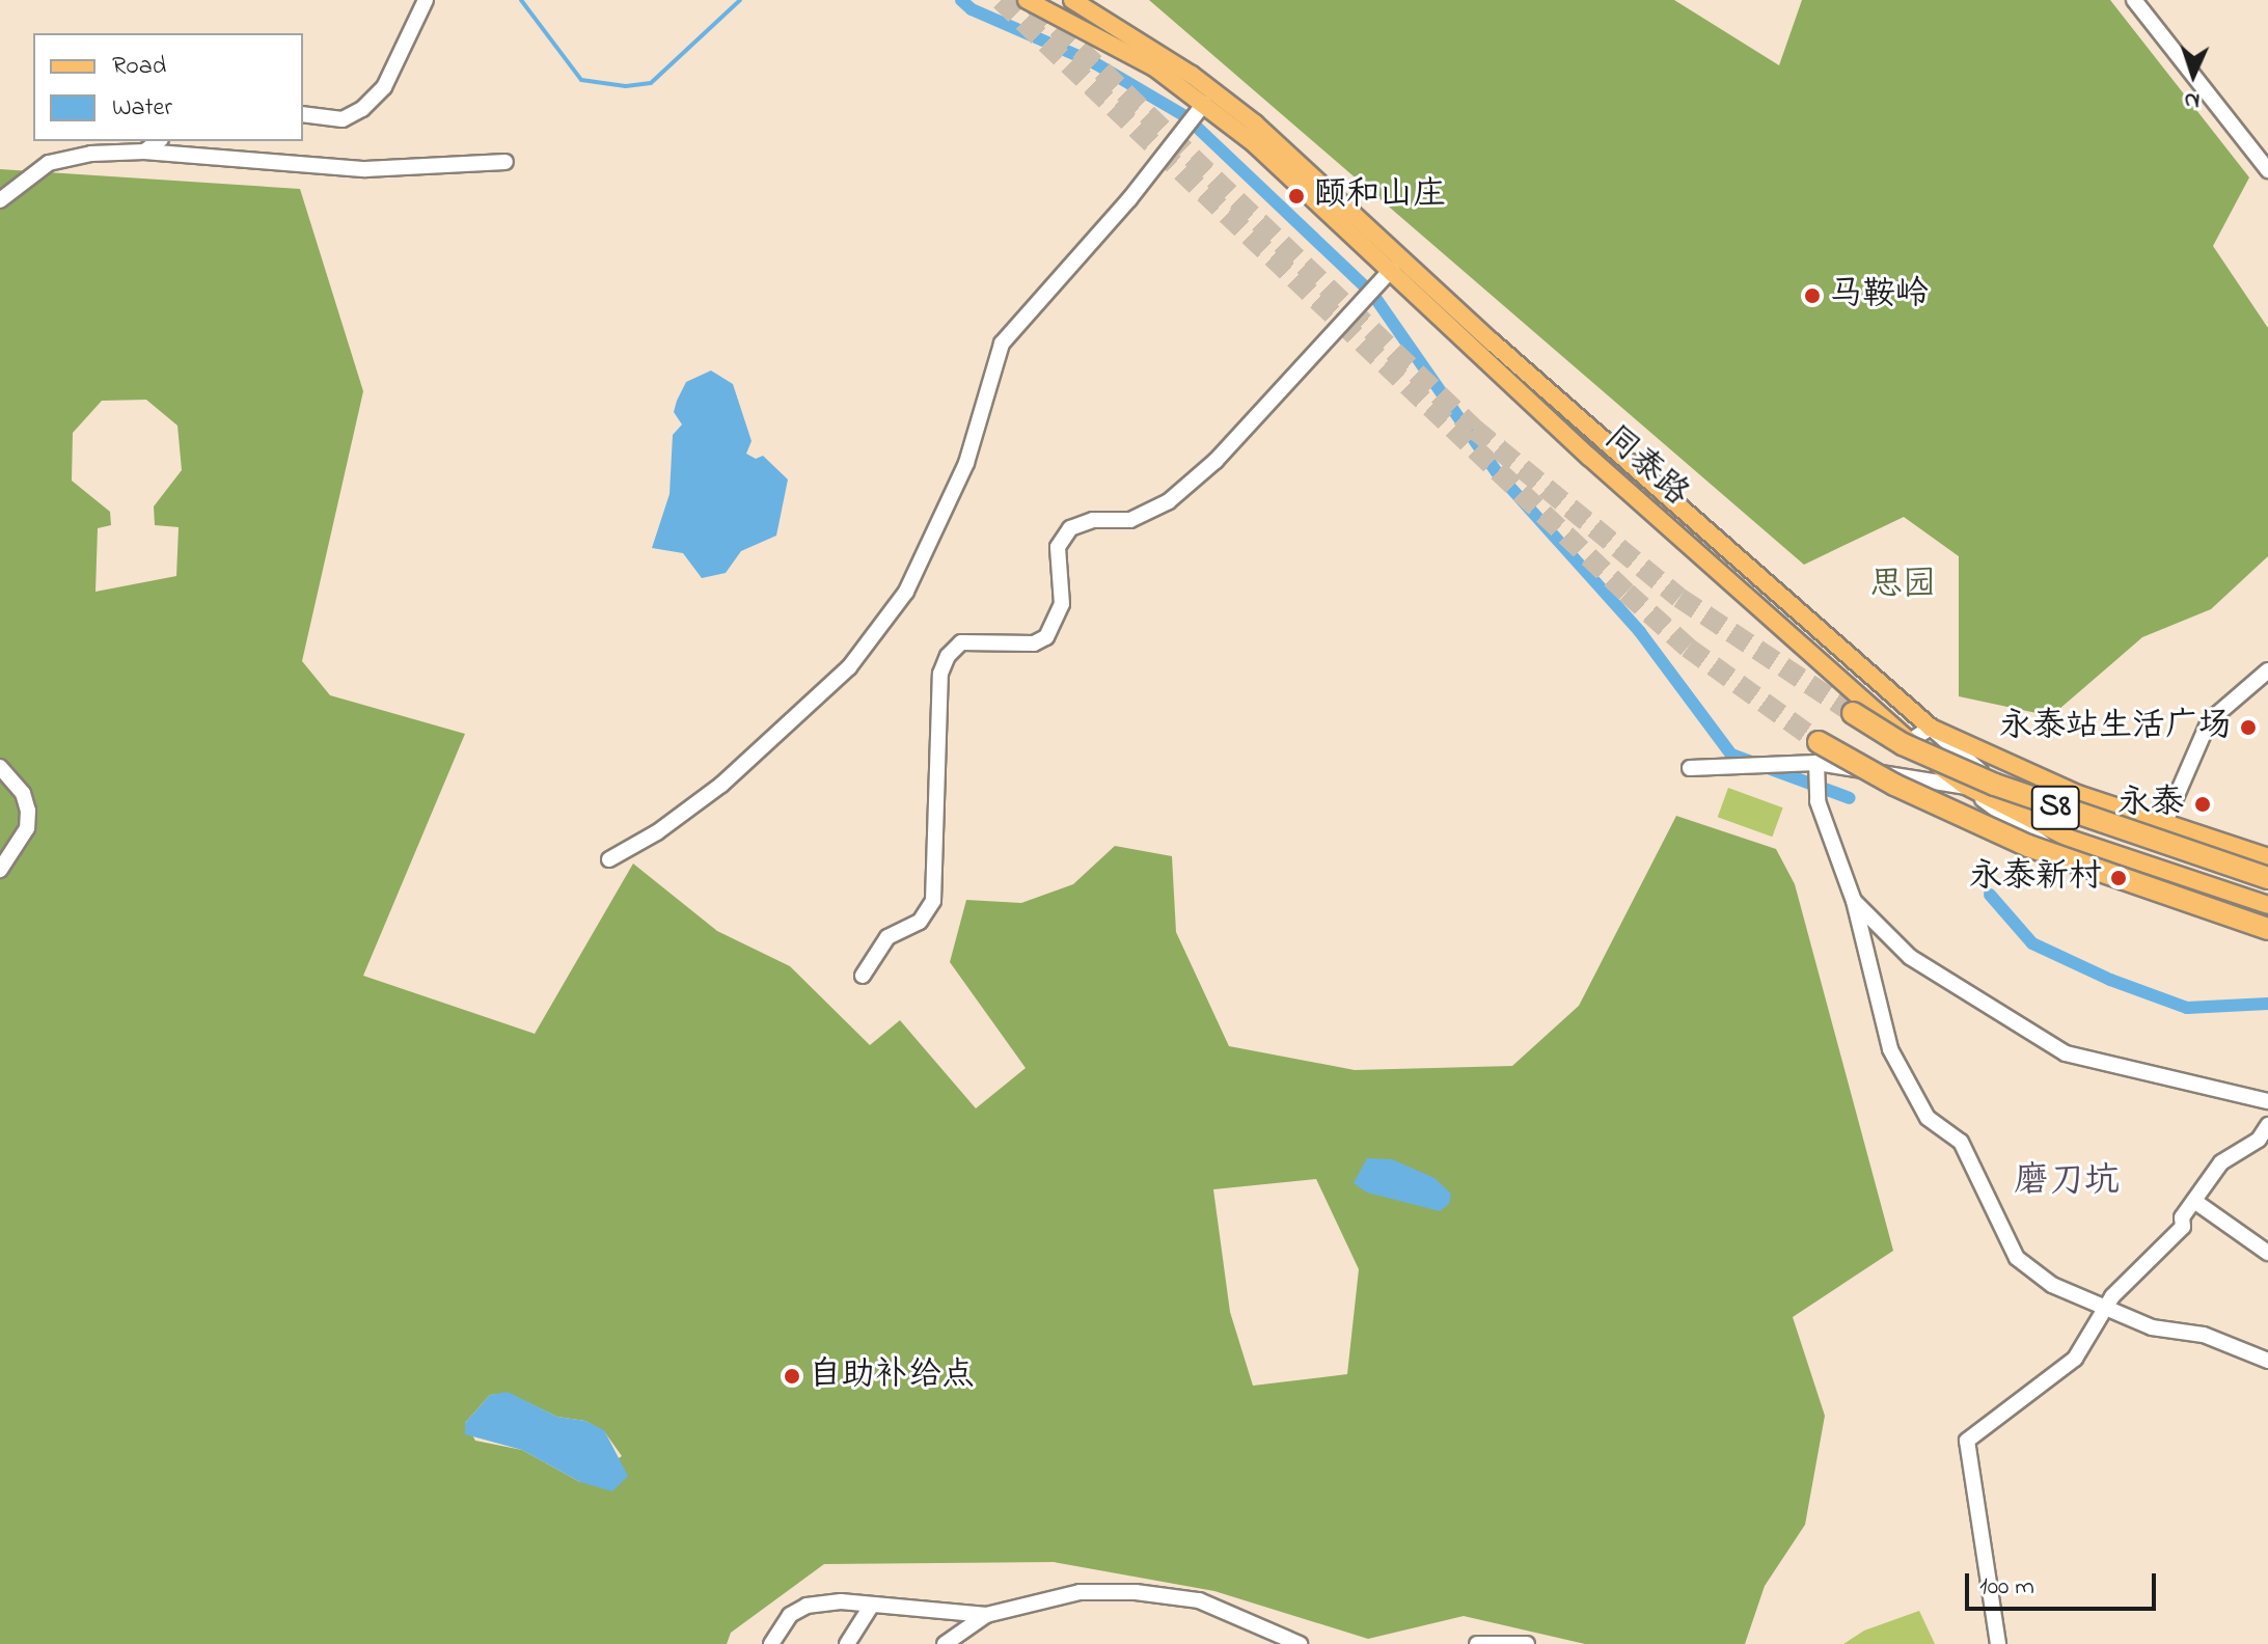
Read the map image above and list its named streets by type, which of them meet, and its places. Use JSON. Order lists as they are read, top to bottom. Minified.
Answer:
{"streets":{"highway":["S8"],"main road":["同泰路"]},"districts":["磨刀坑"],"parks":["思园"],"places":["颐和山庄","马鞍岭","永泰站生活广场","永泰","永泰新村","自助补给点"],"legend":["Road","Water"],"scale_bar":"100 m","north":"bottom"}
